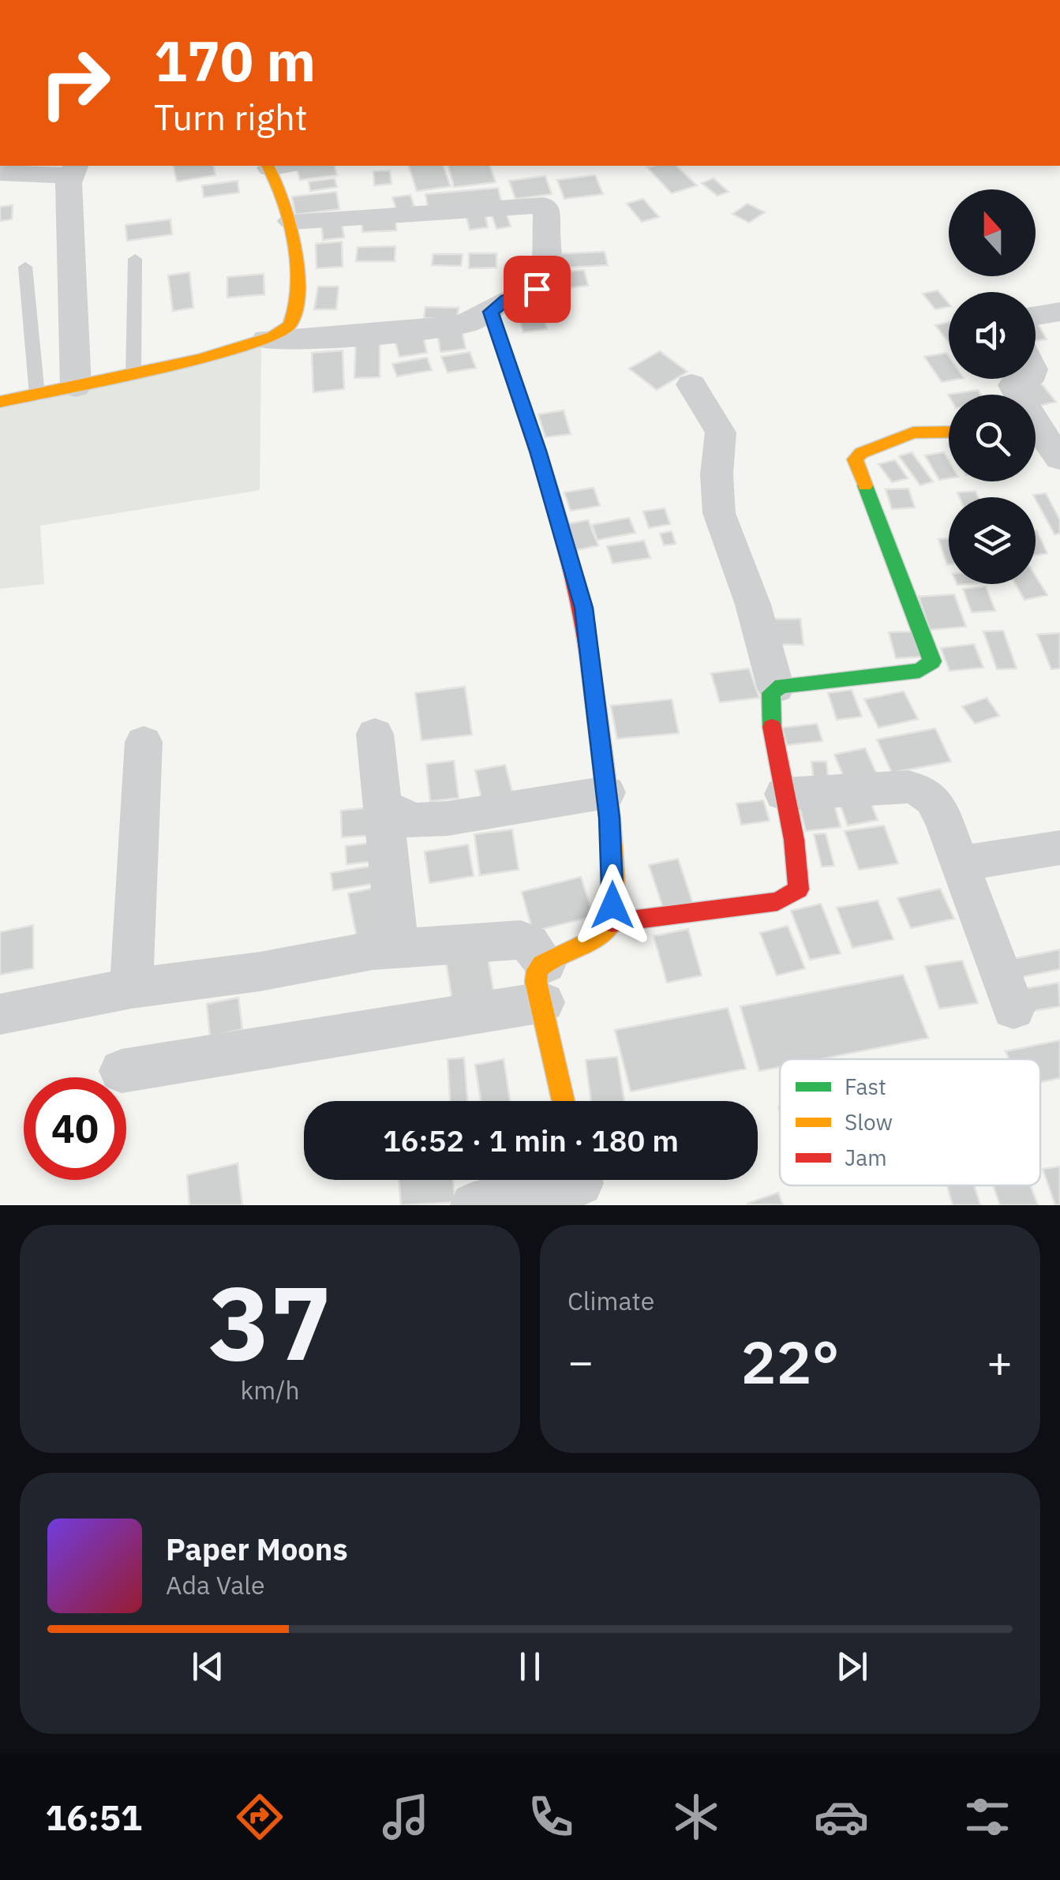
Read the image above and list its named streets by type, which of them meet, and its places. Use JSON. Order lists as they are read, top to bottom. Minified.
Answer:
{"legend":["Fast","Slow","Jam"],"north":"top","page":{"turn":["170 m","Turn right"],"limit":"40","trip":"16:52 · 1 min · 180 m","tile":[["37","km/h"],"Climate"],"heat":["−","22°","+"],"song":["Paper Moons","Ada Vale"],"tabs":"16:51"}}
